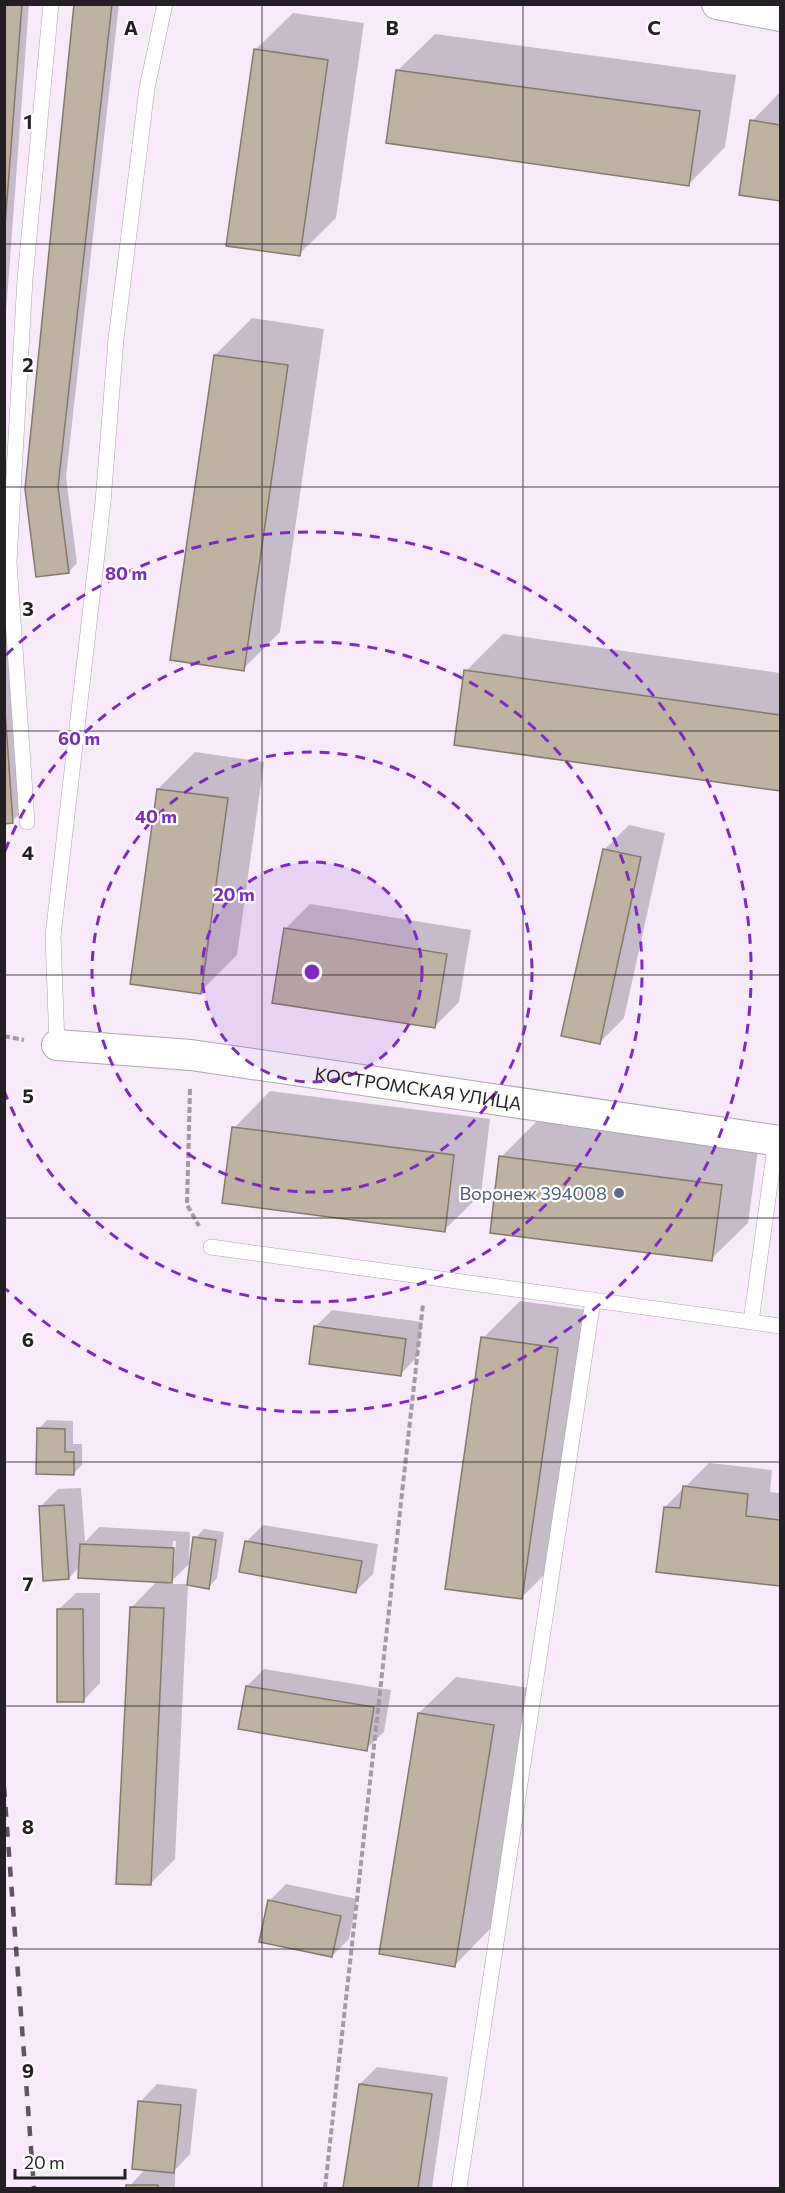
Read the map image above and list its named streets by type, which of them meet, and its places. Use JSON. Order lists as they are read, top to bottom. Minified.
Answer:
{"streets":{"street":["КОСТРОМСКАЯ УЛИЦА"]},"places":["Воронеж 394008"],"scale_bar":"20 m","grid":{"columns":["A","B","C"],"rows":["1","2","3","4","5","6","7","8","9"]},"rings":["80 m","60 m","40 m","20 m"]}
